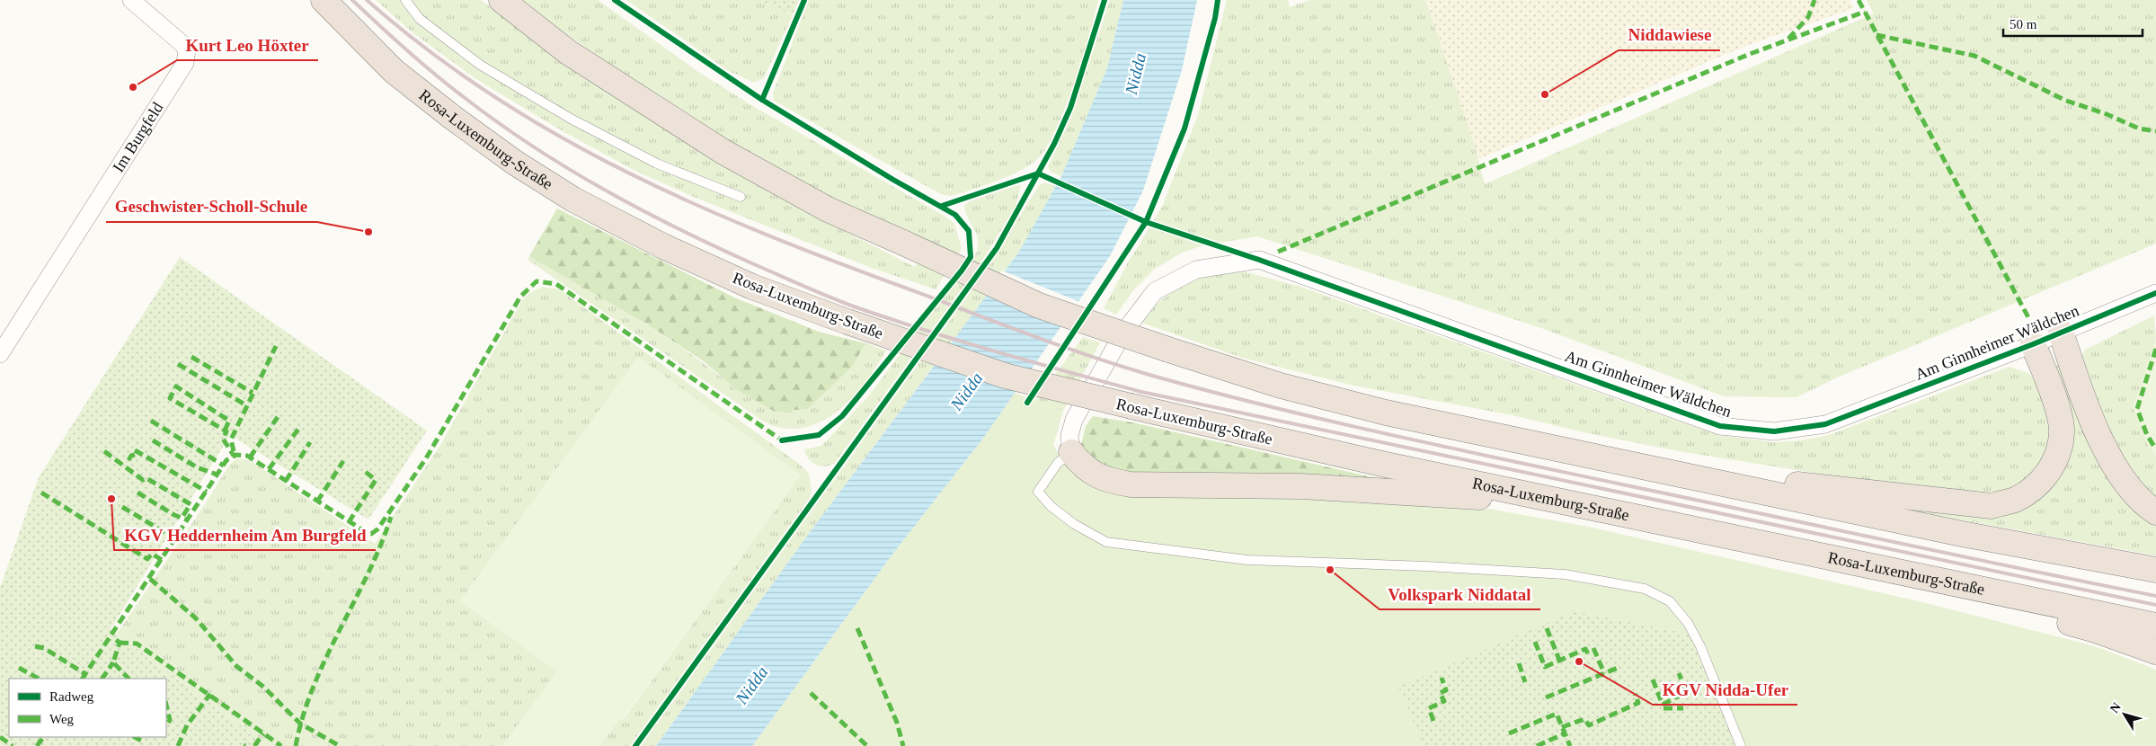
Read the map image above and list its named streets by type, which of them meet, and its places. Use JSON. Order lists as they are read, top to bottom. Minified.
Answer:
{"streets":{"highway":["Rosa-Luxemburg-Straße"],"street":["Im Burgfeld","Am Ginnheimer Wäldchen"]},"water":["Nidda"],"places":["Kurt Leo Höxter","Niddawiese","Geschwister-Scholl-Schule","KGV Heddernheim Am Burgfeld","Volkspark Niddatal","KGV Nidda-Ufer"],"legend":["Radweg","Weg"],"scale_bar":"50 m","north":"top left"}
